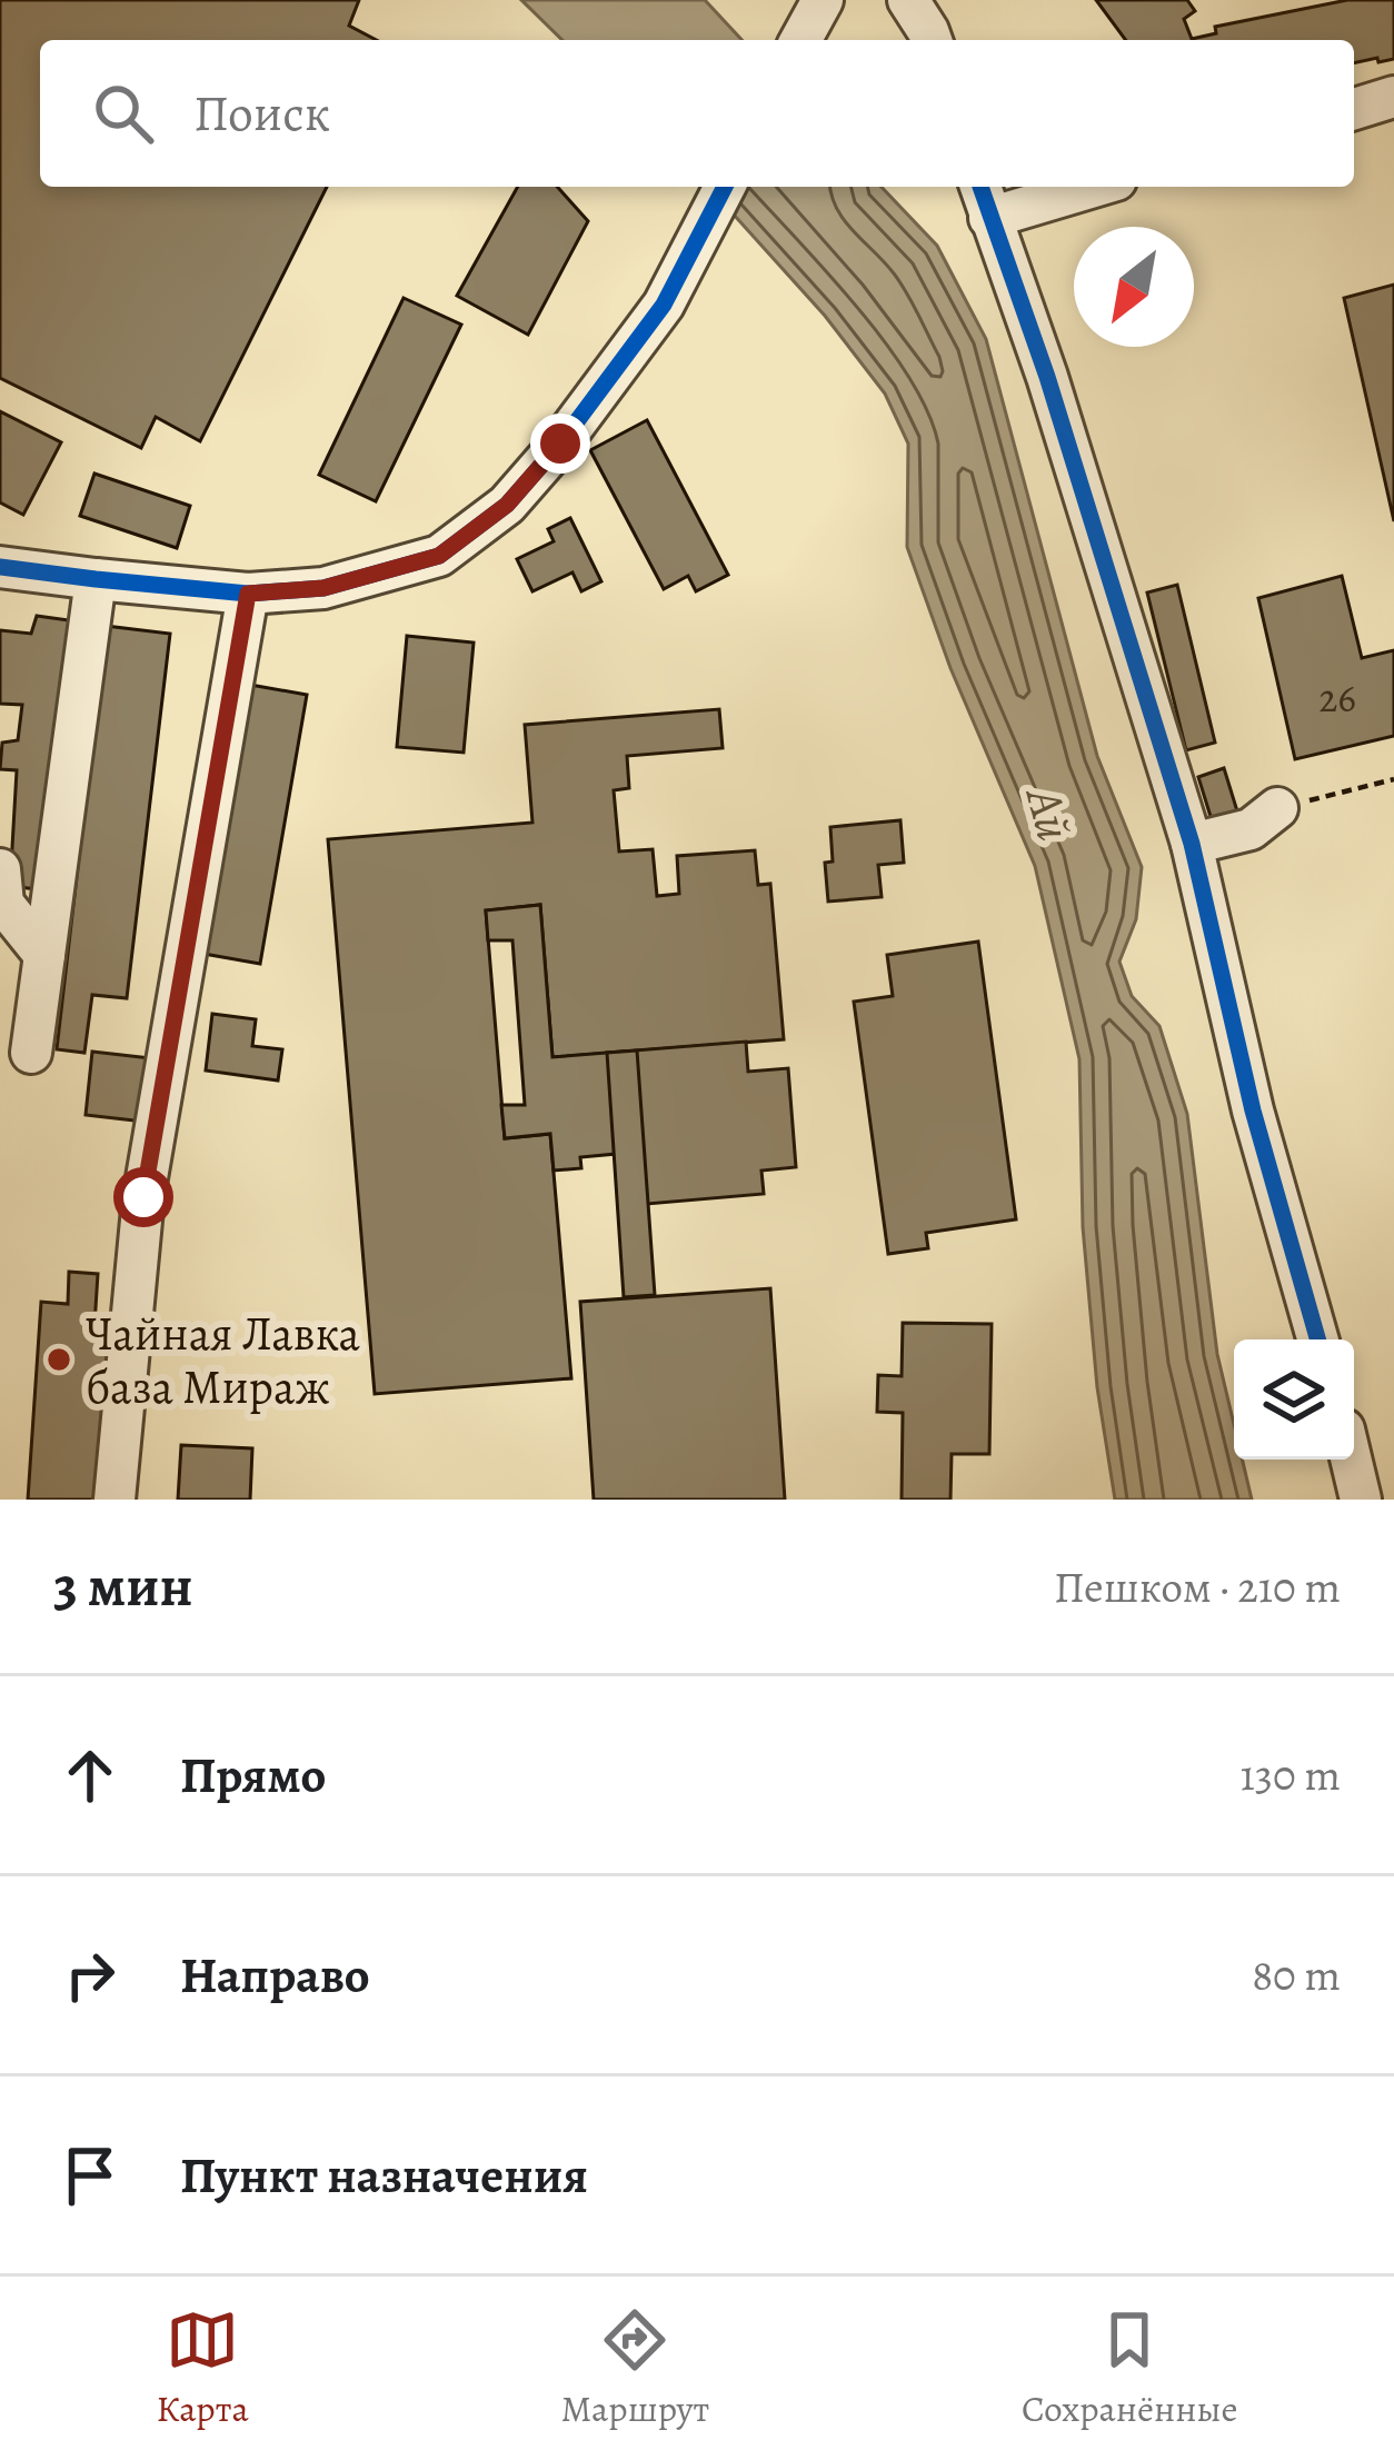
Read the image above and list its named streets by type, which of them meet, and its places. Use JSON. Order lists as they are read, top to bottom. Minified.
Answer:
{"water":["Ай"],"places":["Чайная Лавка база Мираж"],"house_numbers":["26"],"north":"bottom left","page":{"search":"Поиск","heading":["3 мин","Пешком · 210 m"],"list":[["Прямо","130 m"],["Направо","80 m"],"Пункт назначения"],"nav":["Карта","Маршрут","Сохранённые"]}}
